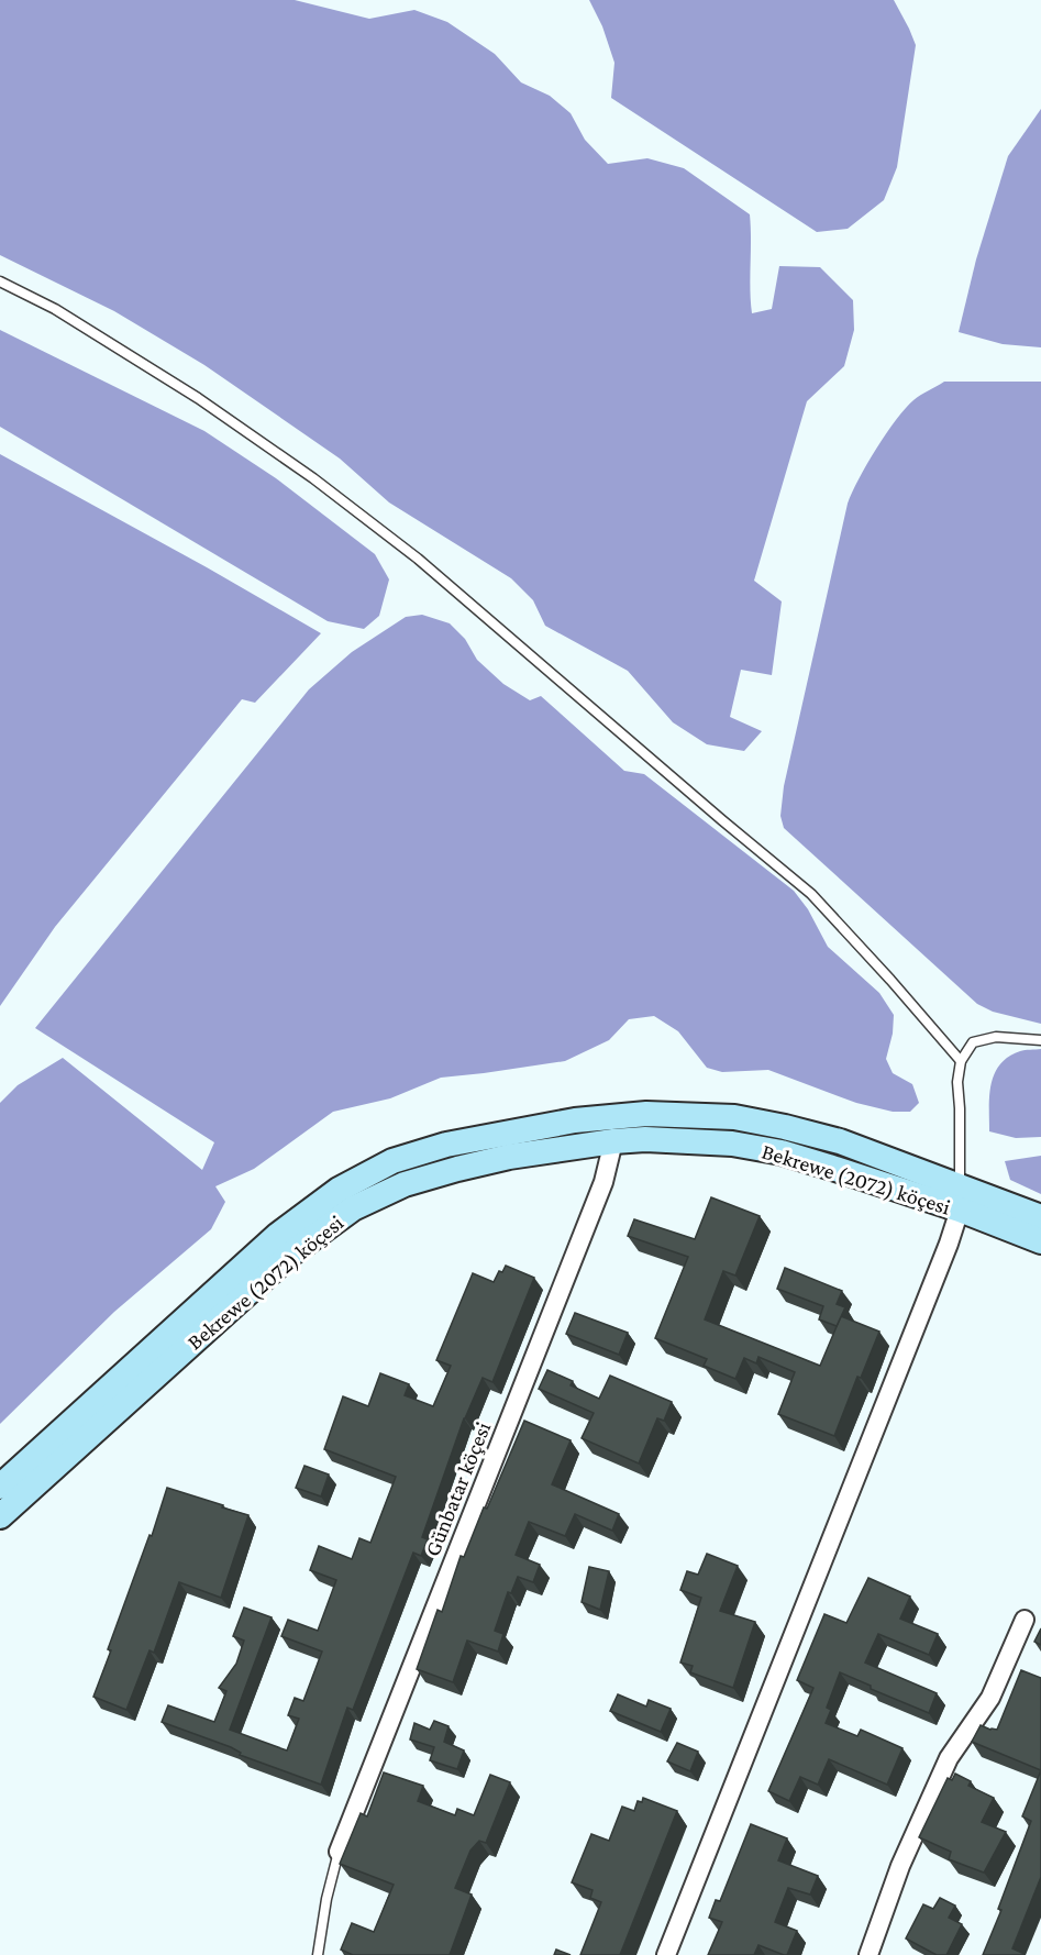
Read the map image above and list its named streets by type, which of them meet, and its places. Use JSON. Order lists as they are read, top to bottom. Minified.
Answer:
{"streets":{"main road":["Bekrewe (2072) köçesi"],"street":["Günbatar köçesi"]},"crossings":[["Bekrewe (2072) köçesi","Günbatar köçesi"]]}
